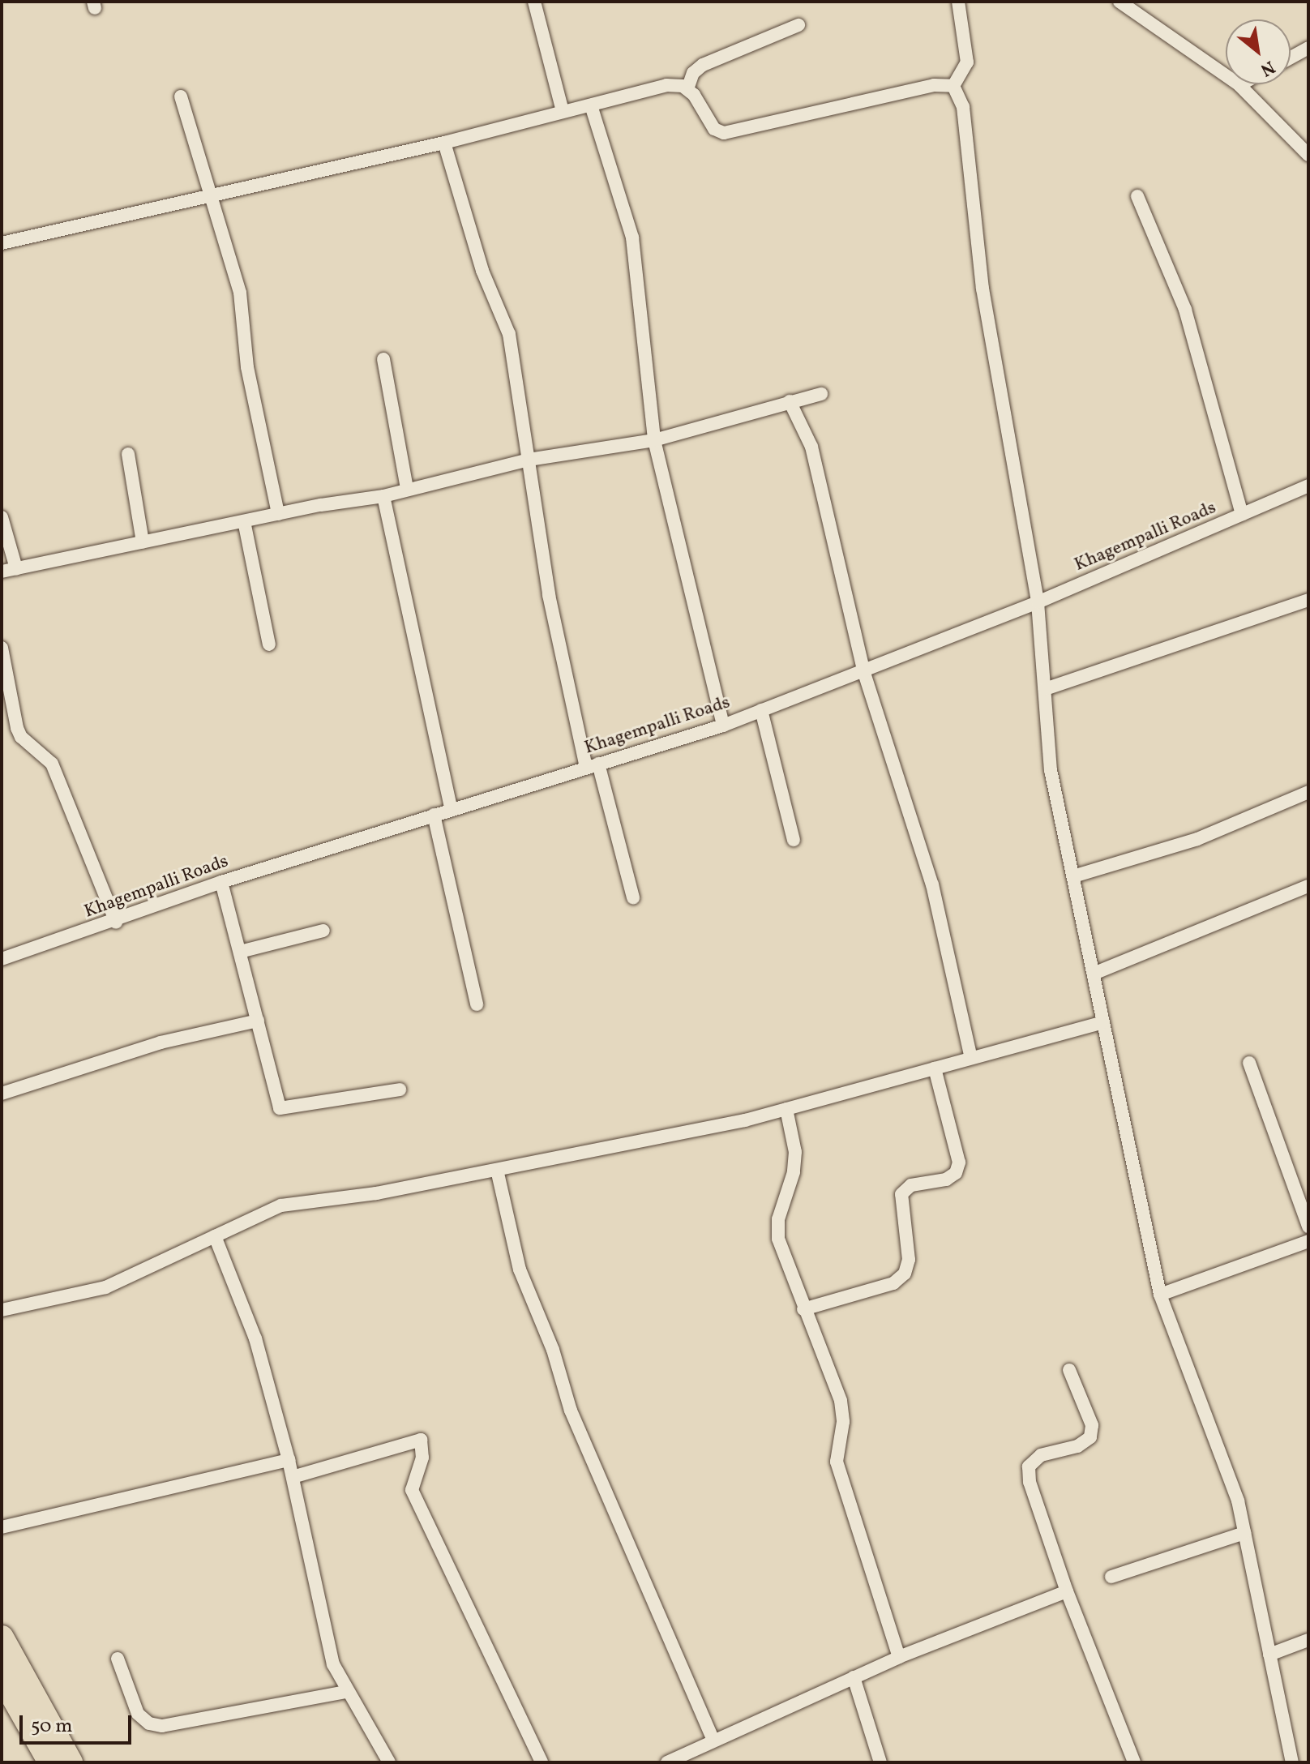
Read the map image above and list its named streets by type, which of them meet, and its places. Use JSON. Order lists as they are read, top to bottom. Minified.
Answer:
{"streets":{"street":["Khagempalli Roads"]},"scale_bar":"50 m","north":"bottom right"}
